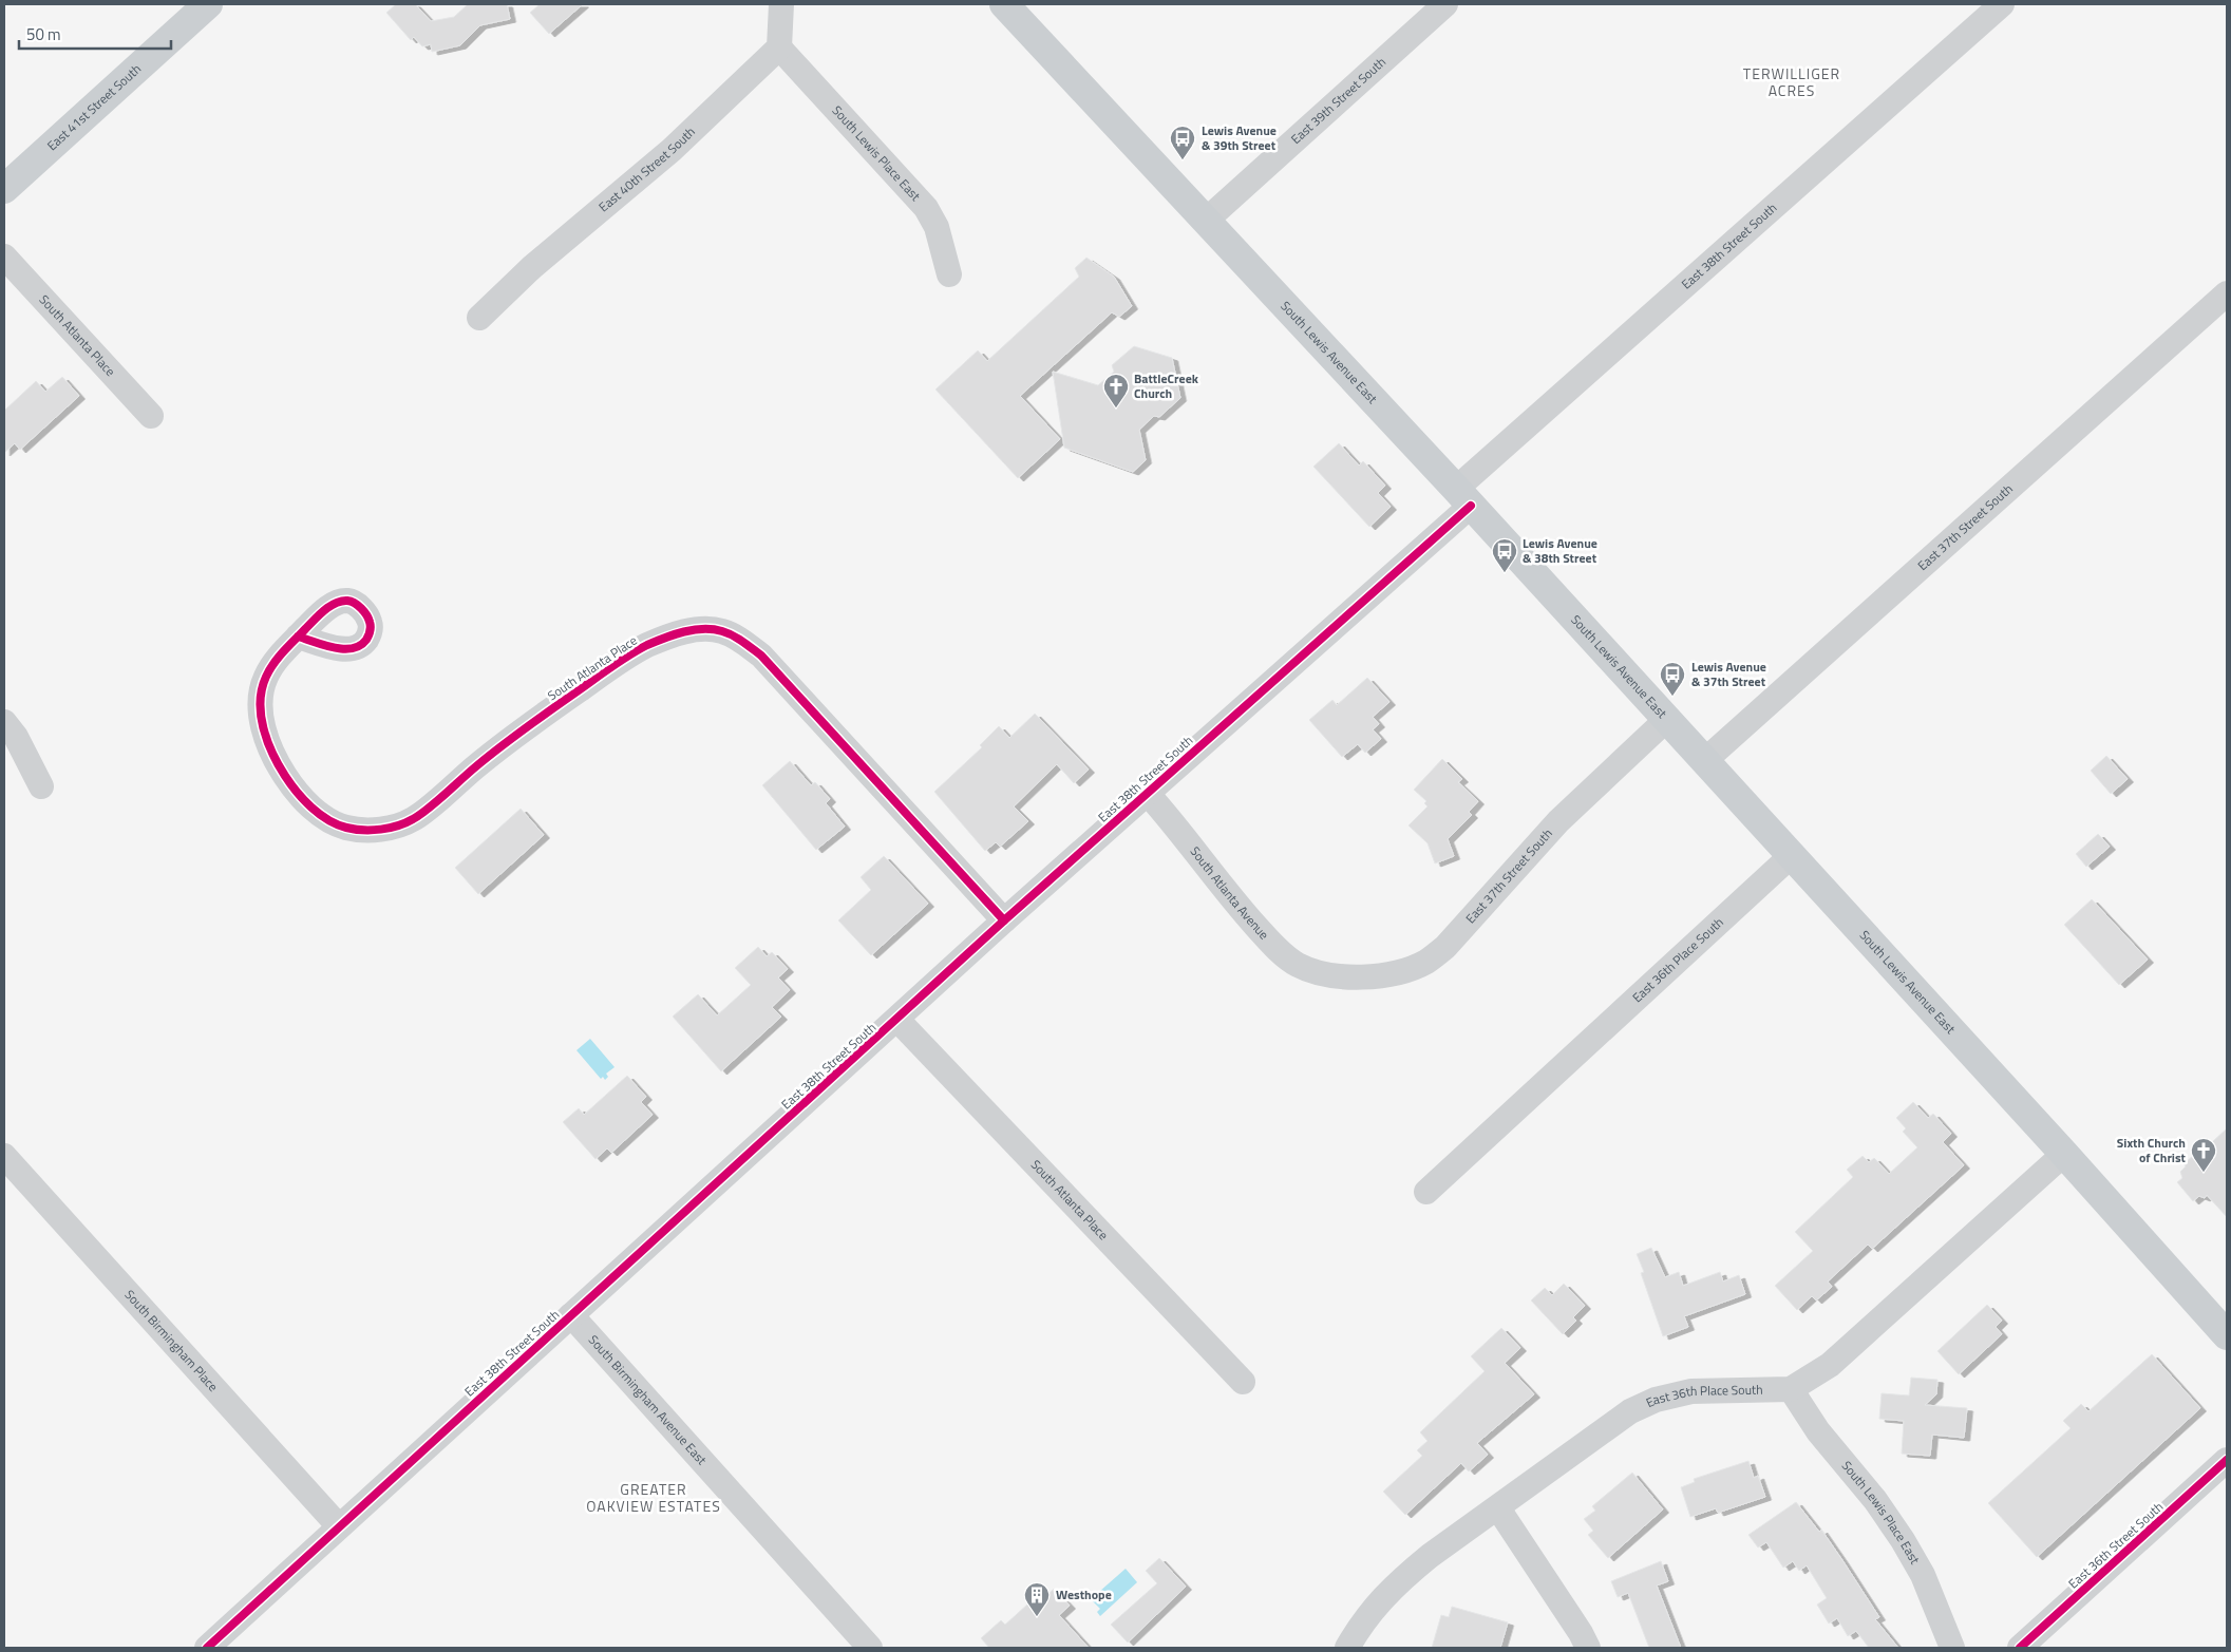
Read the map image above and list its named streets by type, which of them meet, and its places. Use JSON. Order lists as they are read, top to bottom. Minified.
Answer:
{"streets":{"main road":["East 41st Street South","South Lewis Avenue East"],"street":["East 39th Street South","South Lewis Place East","East 40th Street South","East 38th Street South","South Atlanta Place","East 37th Street South","South Atlanta Avenue","East 36th Place South","South Birmingham Place","South Birmingham Avenue East","East 36th Street South"]},"crossings":[["East 39th Street South","South Lewis Avenue East"],["South Lewis Place East","East 40th Street South"],["South Lewis Place East","East 36th Place South"],["East 38th Street South","South Atlanta Place"],["East 38th Street South","South Lewis Avenue East"],["East 38th Street South","South Atlanta Avenue"],["East 38th Street South","South Birmingham Place"],["East 38th Street South","South Birmingham Avenue East"],["South Lewis Avenue East","East 37th Street South"],["South Lewis Avenue East","East 36th Place South"],["East 37th Street South","South Atlanta Avenue"]],"districts":["TERWILLIGER ACRES","GREATER OAKVIEW ESTATES"],"places":{"bus stop":["Lewis Avenue & 39th Street","Lewis Avenue & 38th Street","Lewis Avenue & 37th Street"],"church":["BattleCreek Church","Sixth Church of Christ"],"building":["Westhope"]},"scale_bar":"50 m"}
